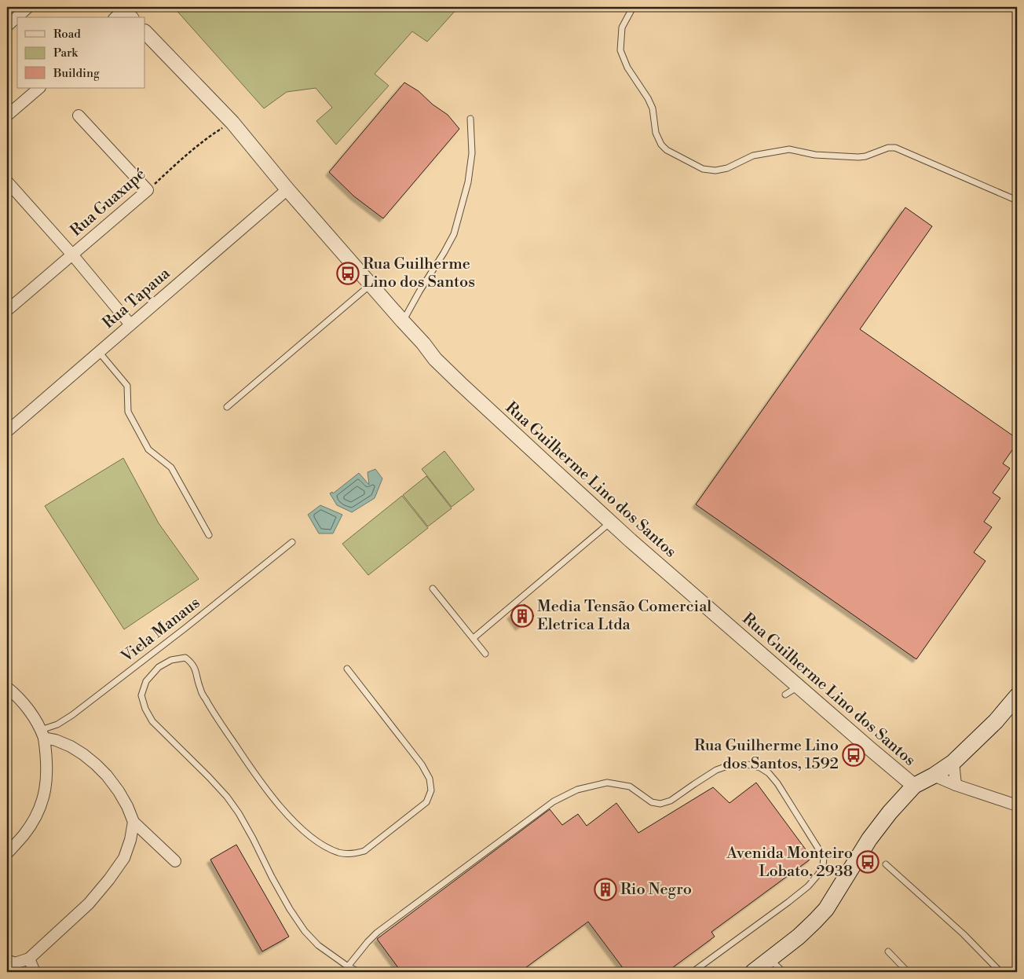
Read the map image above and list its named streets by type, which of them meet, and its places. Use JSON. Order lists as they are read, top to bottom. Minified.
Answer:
{"streets":{"street":["Rua Guaxupé","Rua Tapaua","Rua Guilherme Lino dos Santos"],"lane":["Viela Manaus"]},"crossings":[["Rua Guaxupé","Rua Guilherme Lino dos Santos"],["Rua Tapaua","Rua Guilherme Lino dos Santos"]],"places":{"bus stop":["Rua Guilherme Lino dos Santos","Rua Guilherme Lino dos Santos, 1592","Avenida Monteiro Lobato, 2938"],"building":["Media Tensão Comercial Eletrica Ltda","Rio Negro"]},"legend":["Road","Park","Building"]}
